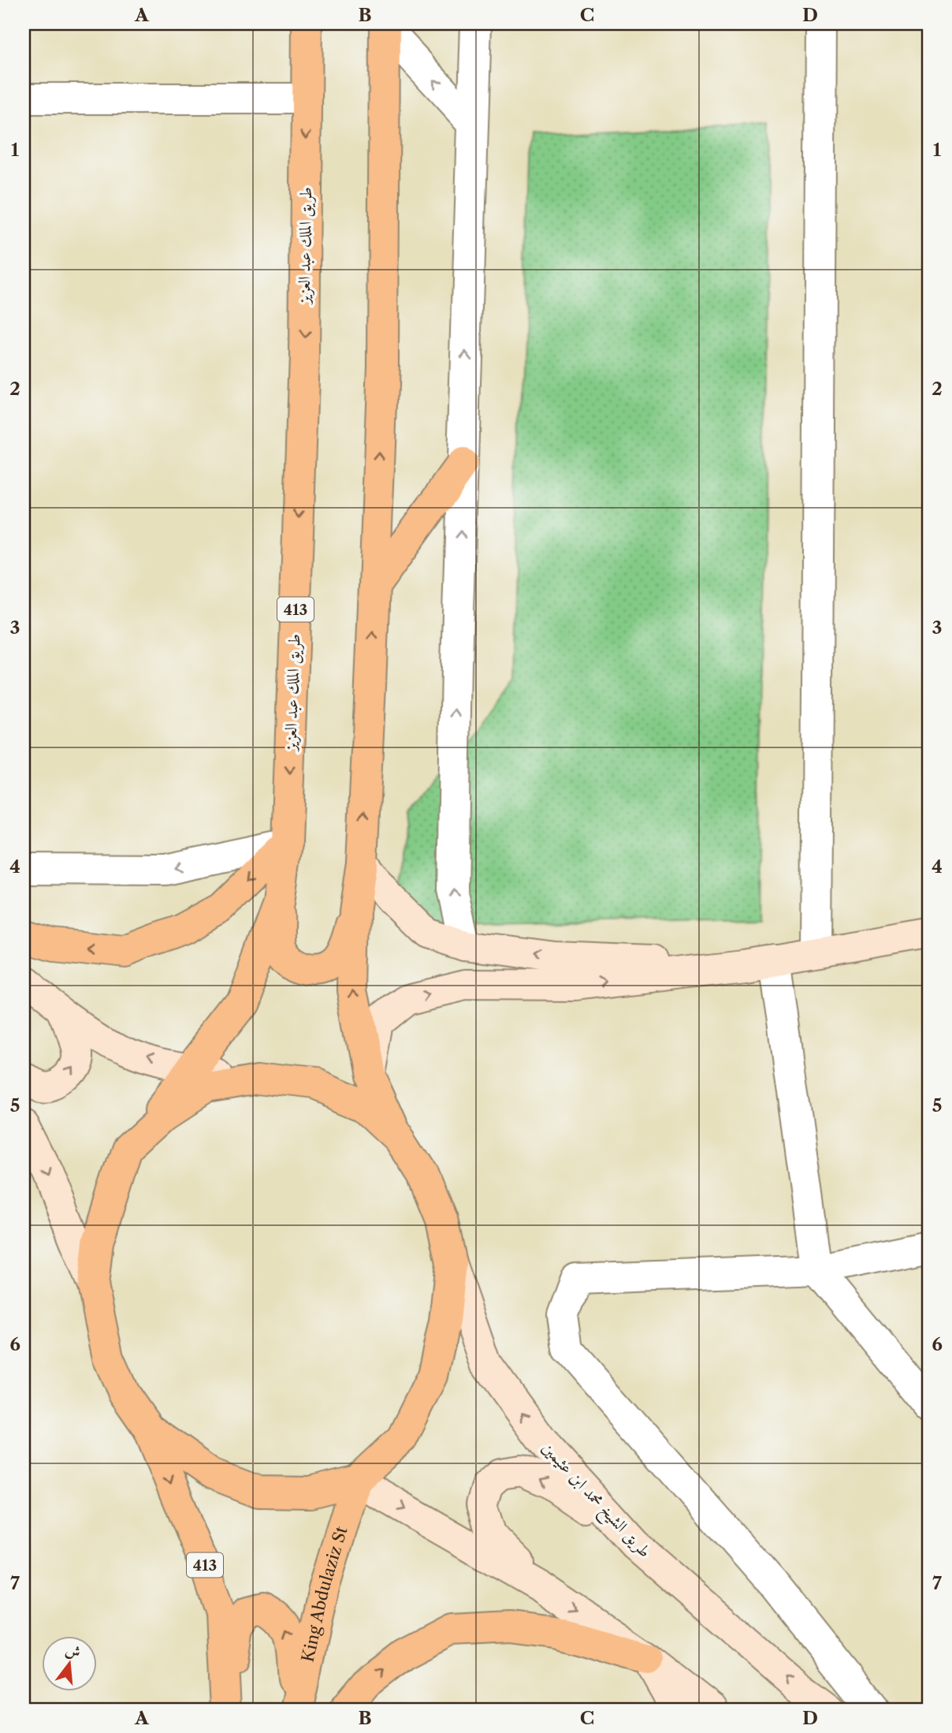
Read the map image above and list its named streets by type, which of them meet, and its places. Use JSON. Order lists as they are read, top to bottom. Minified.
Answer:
{"streets":{"highway":["طريق الملك عبد العزيز","413","King Abdulaziz St"],"street":["طريق الشيخ محمد ابن عثيمين"]},"north":"top","grid":{"columns":["A","B","C","D"],"rows":["1","2","3","4","5","6","7"]}}
